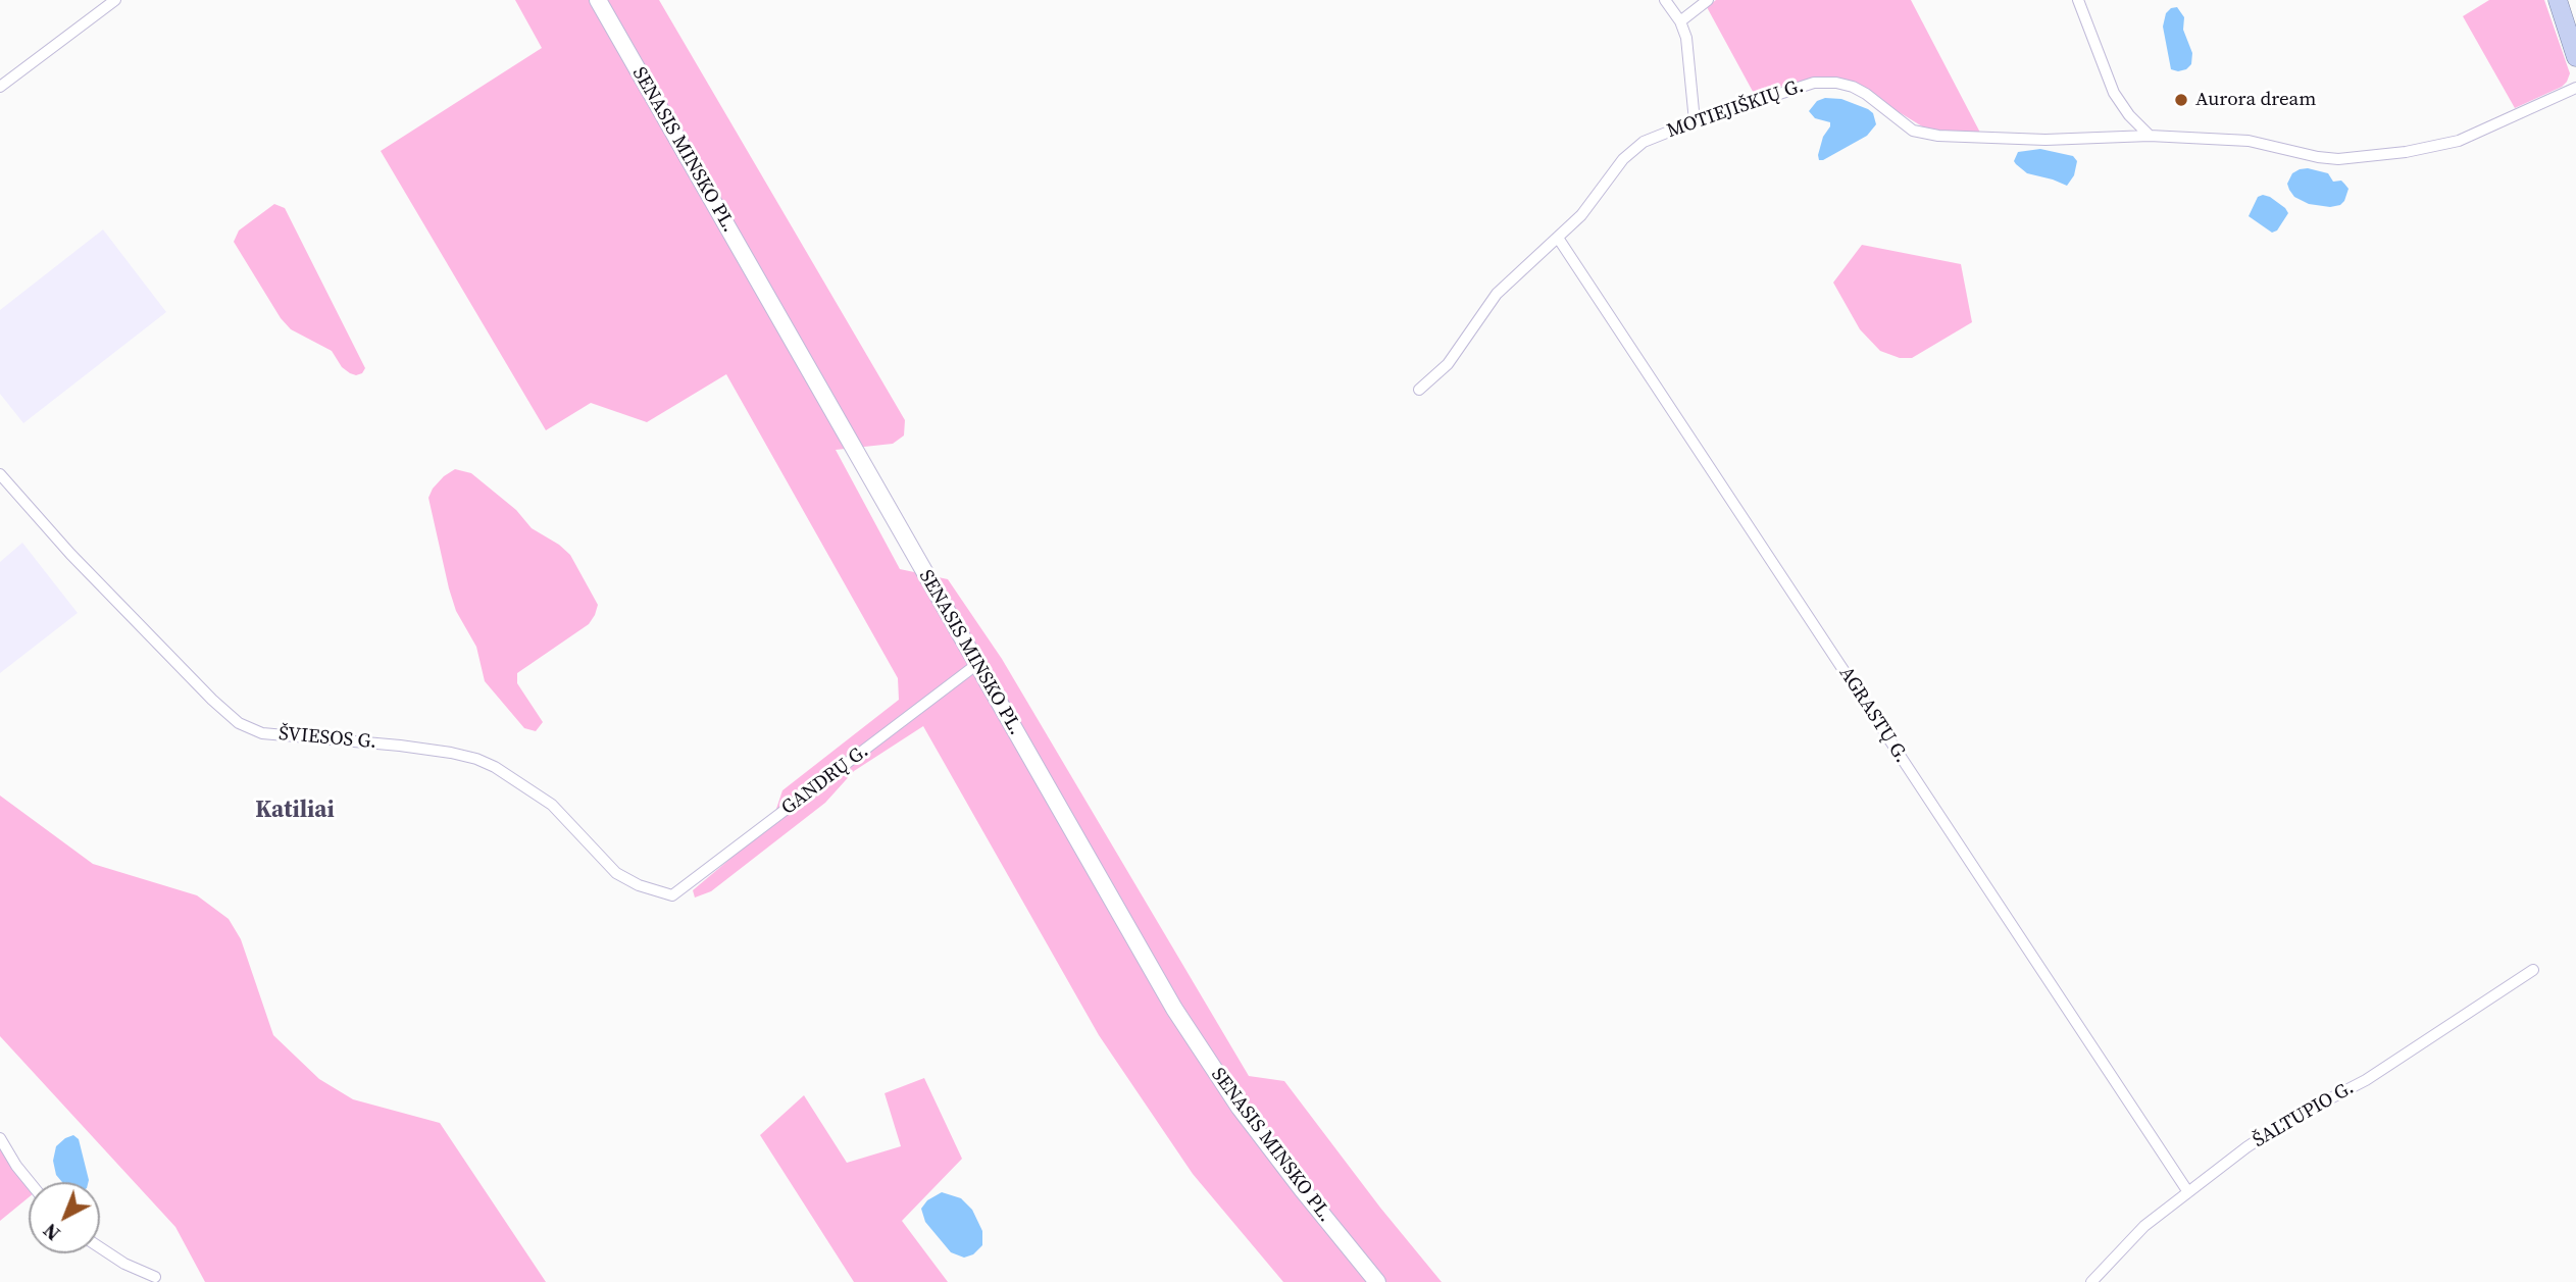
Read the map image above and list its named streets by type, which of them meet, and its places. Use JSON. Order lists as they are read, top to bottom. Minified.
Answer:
{"streets":{"main road":["SENASIS MINSKO PL."],"street":["MOTIEJIŠKIŲ G.","AGRASTŲ G.","ŠVIESOS G.","GANDRŲ G.","ŠALTUPIO G."]},"crossings":[["MOTIEJIŠKIŲ G.","AGRASTŲ G."],["SENASIS MINSKO PL.","GANDRŲ G."],["AGRASTŲ G.","ŠALTUPIO G."],["ŠVIESOS G.","GANDRŲ G."]],"districts":["Katiliai"],"places":["Aurora dream"],"north":"bottom left"}
